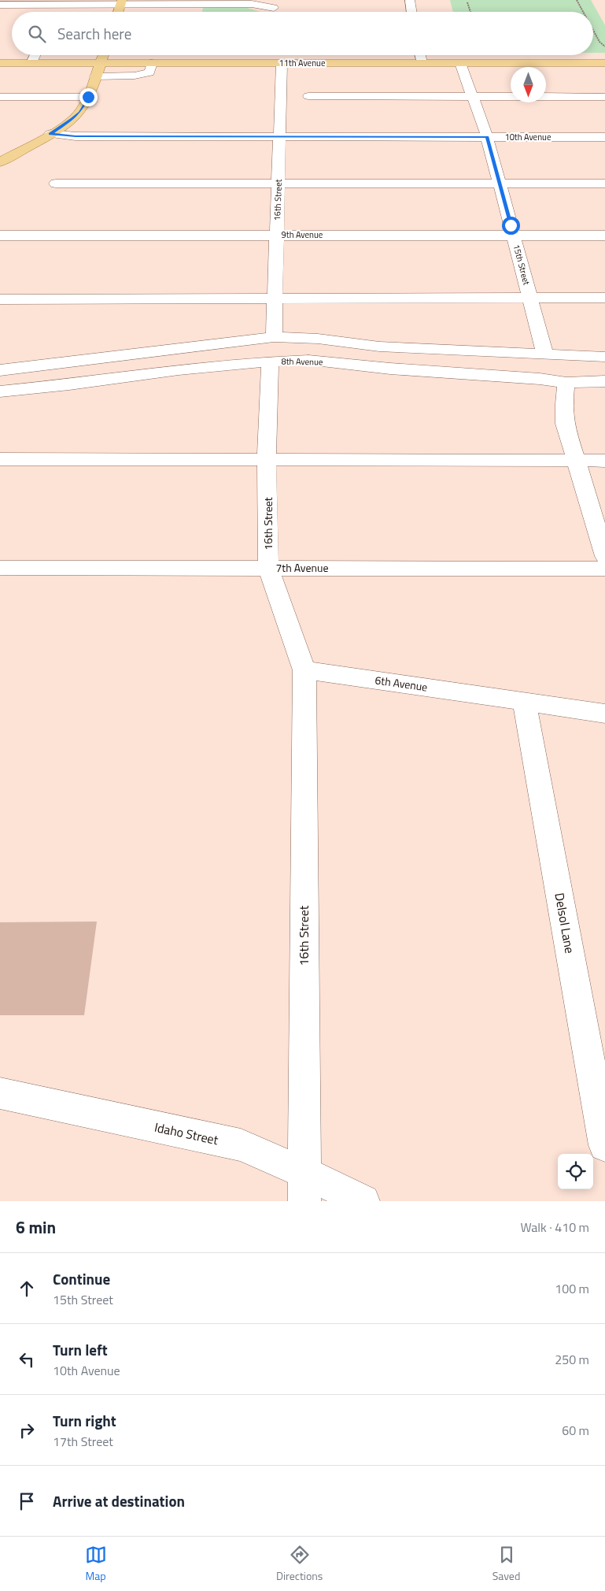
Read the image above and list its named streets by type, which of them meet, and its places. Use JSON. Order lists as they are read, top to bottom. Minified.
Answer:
{"streets":{"main road":["11th Avenue"],"street":["10th Avenue","16th Street","9th Avenue","15th Street","8th Avenue","7th Avenue","6th Avenue","Delsol Lane","Idaho Street"]},"crossings":[["11th Avenue","16th Street"],["11th Avenue","15th Street"],["10th Avenue","16th Street"],["10th Avenue","15th Street"],["16th Street","9th Avenue"],["16th Street","8th Avenue"],["16th Street","7th Avenue"],["16th Street","6th Avenue"],["16th Street","Idaho Street"],["9th Avenue","15th Street"],["6th Avenue","Delsol Lane"]],"north":"bottom","page":{"search":"Search here","heading":["6 min","Walk · 410 m"],"list":[["Continue","15th Street","100 m"],["Turn left","10th Avenue","250 m"],["Turn right","17th Street","60 m"],"Arrive at destination"],"nav":["Map","Directions","Saved"]}}
